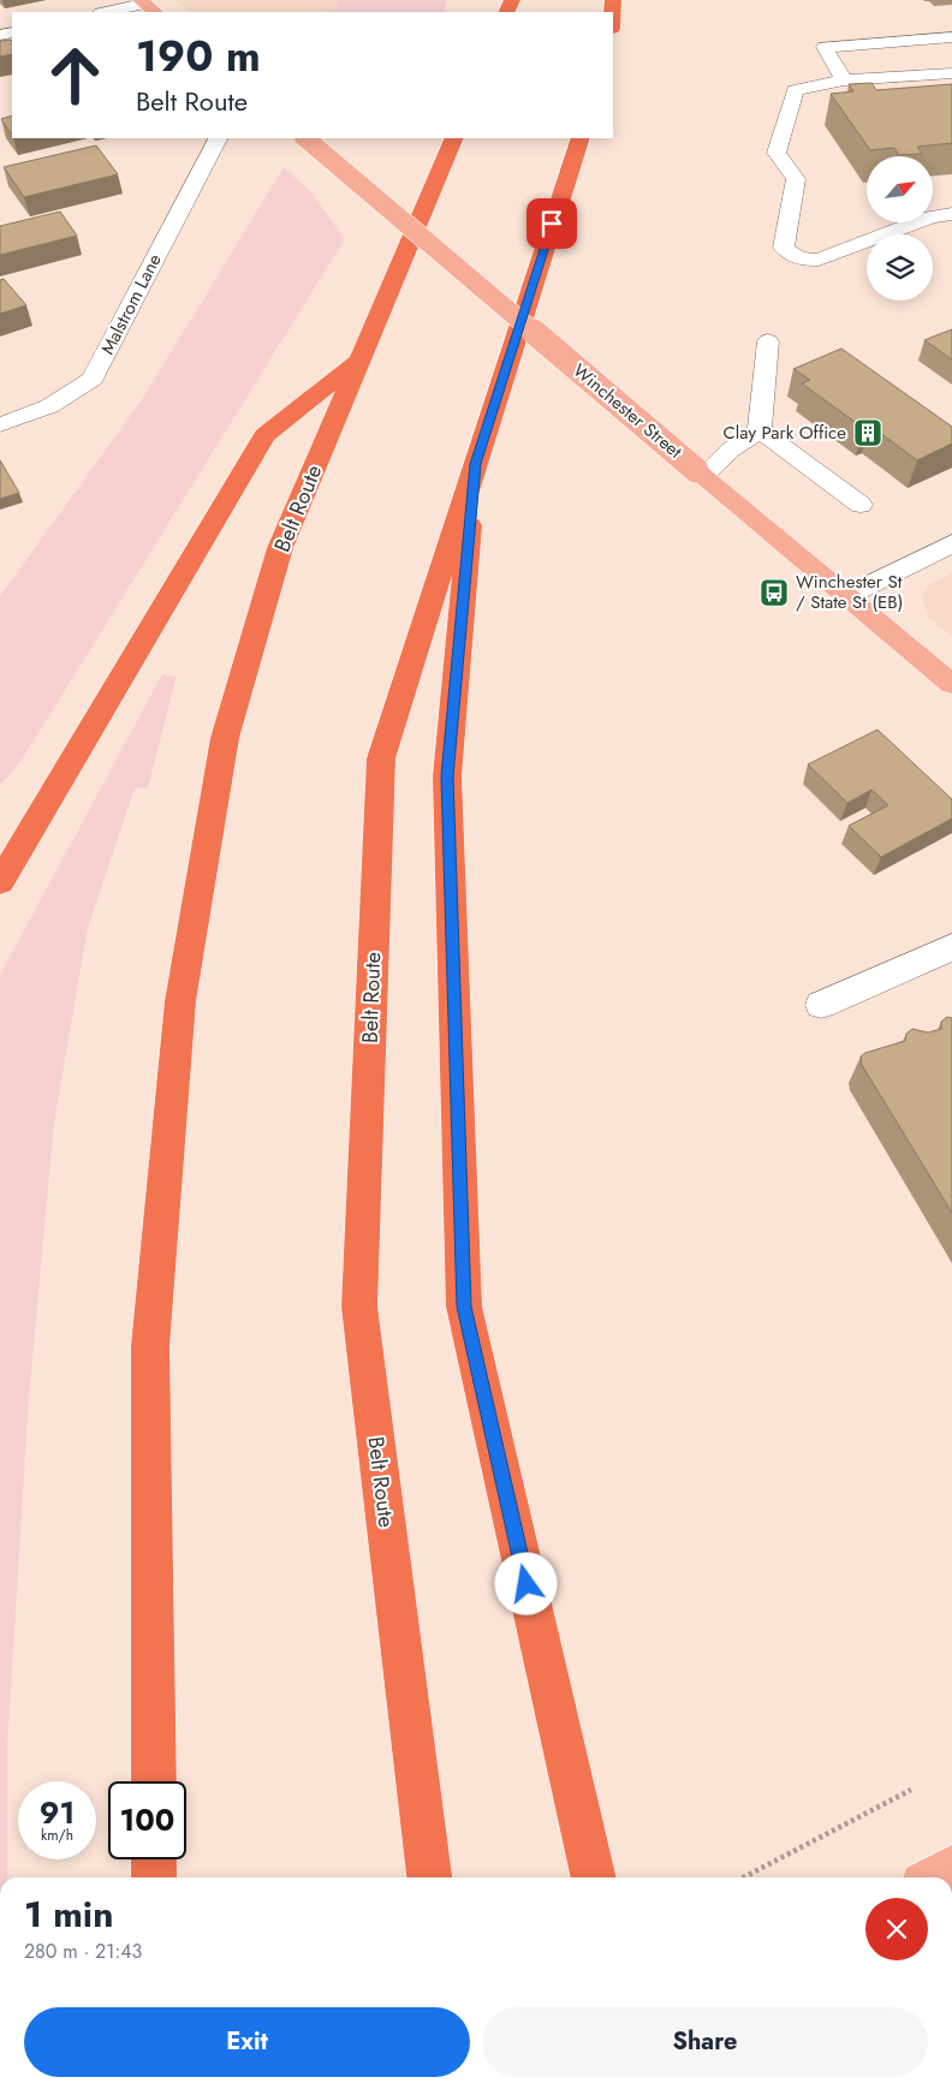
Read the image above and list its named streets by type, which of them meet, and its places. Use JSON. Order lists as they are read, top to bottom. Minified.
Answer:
{"streets":{"highway":["Belt Route"],"main road":["Winchester Street"],"street":["Malstrom Lane"]},"places":{"building":["Clay Park Office"],"bus stop":["Winchester St / State St (EB)"]},"north":"top right","page":{"turn":["190 m","Belt Route"],"speed":"91 km/h","limit":"100","heading":["1 min","280 m · 21:43"],"buttons":["Exit","Share"]}}
